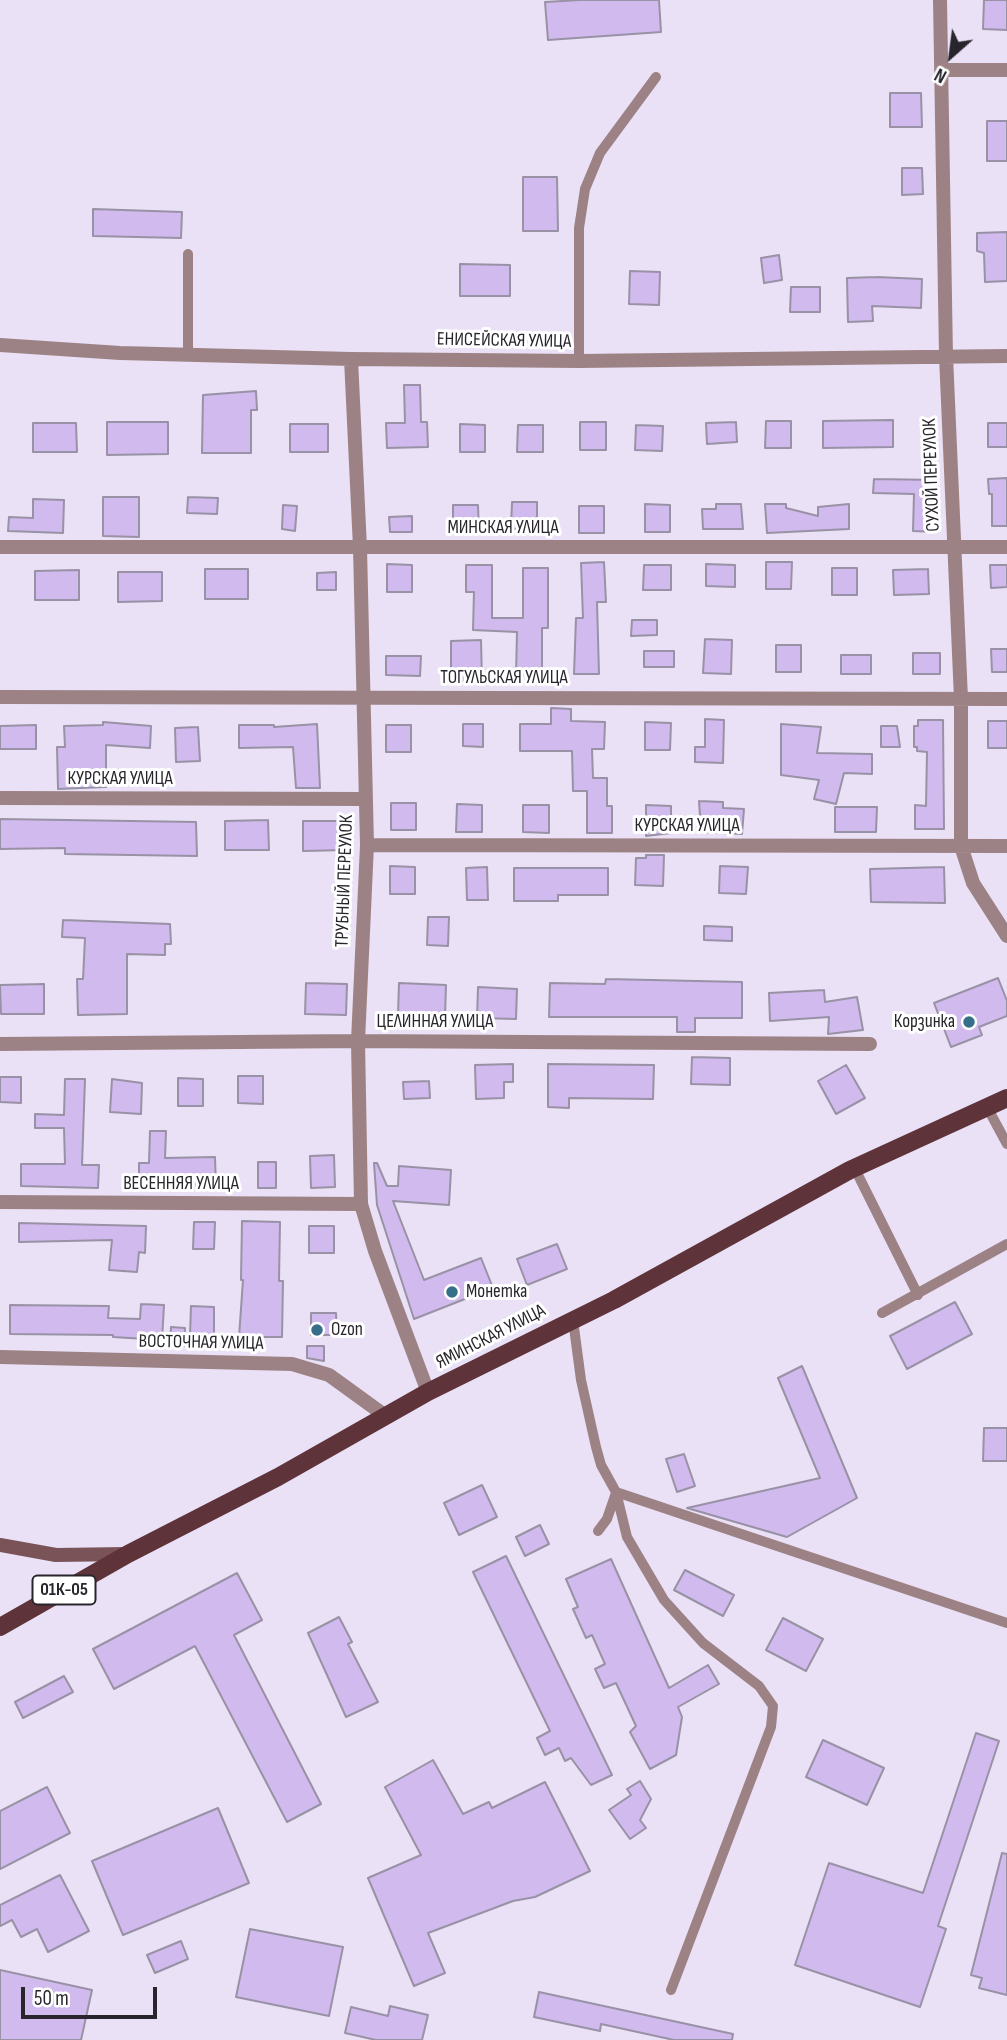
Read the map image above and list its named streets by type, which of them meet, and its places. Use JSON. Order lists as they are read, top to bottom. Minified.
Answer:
{"streets":{"main road":["ЯМИНСКАЯ УЛИЦА","01К-05"],"street":["ЕНИСЕЙСКАЯ УЛИЦА","СУХОЙ ПЕРЕУЛОК","МИНСКАЯ УЛИЦА","ТОГУЛЬСКАЯ УЛИЦА","КУРСКАЯ УЛИЦА","ТРУБНЫЙ ПЕРЕУЛОК","ЦЕЛИННАЯ УЛИЦА","ВЕСЕННЯЯ УЛИЦА","ВОСТОЧНАЯ УЛИЦА"]},"crossings":[["ЕНИСЕЙСКАЯ УЛИЦА","СУХОЙ ПЕРЕУЛОК"],["ЕНИСЕЙСКАЯ УЛИЦА","ТРУБНЫЙ ПЕРЕУЛОК"],["СУХОЙ ПЕРЕУЛОК","МИНСКАЯ УЛИЦА"],["СУХОЙ ПЕРЕУЛОК","ТОГУЛЬСКАЯ УЛИЦА"],["СУХОЙ ПЕРЕУЛОК","КУРСКАЯ УЛИЦА"],["МИНСКАЯ УЛИЦА","ТРУБНЫЙ ПЕРЕУЛОК"],["ТОГУЛЬСКАЯ УЛИЦА","ТРУБНЫЙ ПЕРЕУЛОК"],["КУРСКАЯ УЛИЦА","ТРУБНЫЙ ПЕРЕУЛОК"],["ТРУБНЫЙ ПЕРЕУЛОК","ЦЕЛИННАЯ УЛИЦА"],["ТРУБНЫЙ ПЕРЕУЛОК","ВЕСЕННЯЯ УЛИЦА"],["ТРУБНЫЙ ПЕРЕУЛОК","ЯМИНСКАЯ УЛИЦА"],["ЯМИНСКАЯ УЛИЦА","ВОСТОЧНАЯ УЛИЦА"]],"places":["Корзинка","Монетка","Ozon"],"scale_bar":"50 m","north":"bottom left"}
